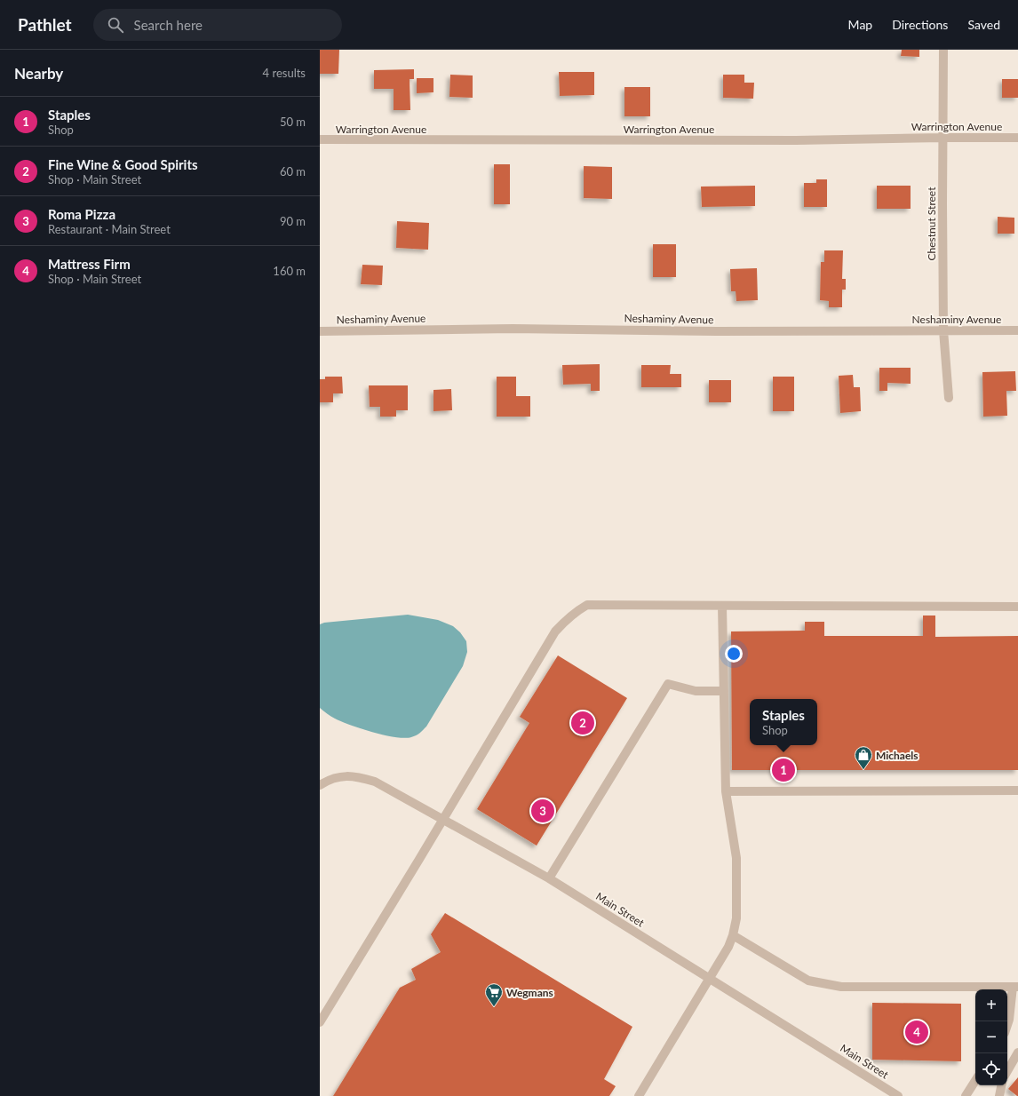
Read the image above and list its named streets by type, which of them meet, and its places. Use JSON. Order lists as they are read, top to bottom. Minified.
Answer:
{"streets":{"street":["Warrington Avenue","Chestnut Street","Neshaminy Avenue","Main Street"]},"crossings":[["Warrington Avenue","Chestnut Street"],["Chestnut Street","Neshaminy Avenue"]],"places":{"shop":["Michaels"],"supermarket":["Wegmans"]},"page":{"header":"Pathlet","search":"Search here","nav":["Map","Directions","Saved"],"heading":["Nearby","4 results"],"list":[{"mark":"1","name":"Staples","note":"Shop","value":"50 m"},{"mark":"2","name":"Fine Wine & Good Spirits","note":"Shop · Main Street","value":"60 m"},{"mark":"3","name":"Roma Pizza","note":"Restaurant · Main Street","value":"90 m"},{"mark":"4","name":"Mattress Firm","note":"Shop · Main Street","value":"160 m"}],"popup":["Staples","Shop"],"pins":["2","1","3","4"],"map_buttons":["+","−"]}}
